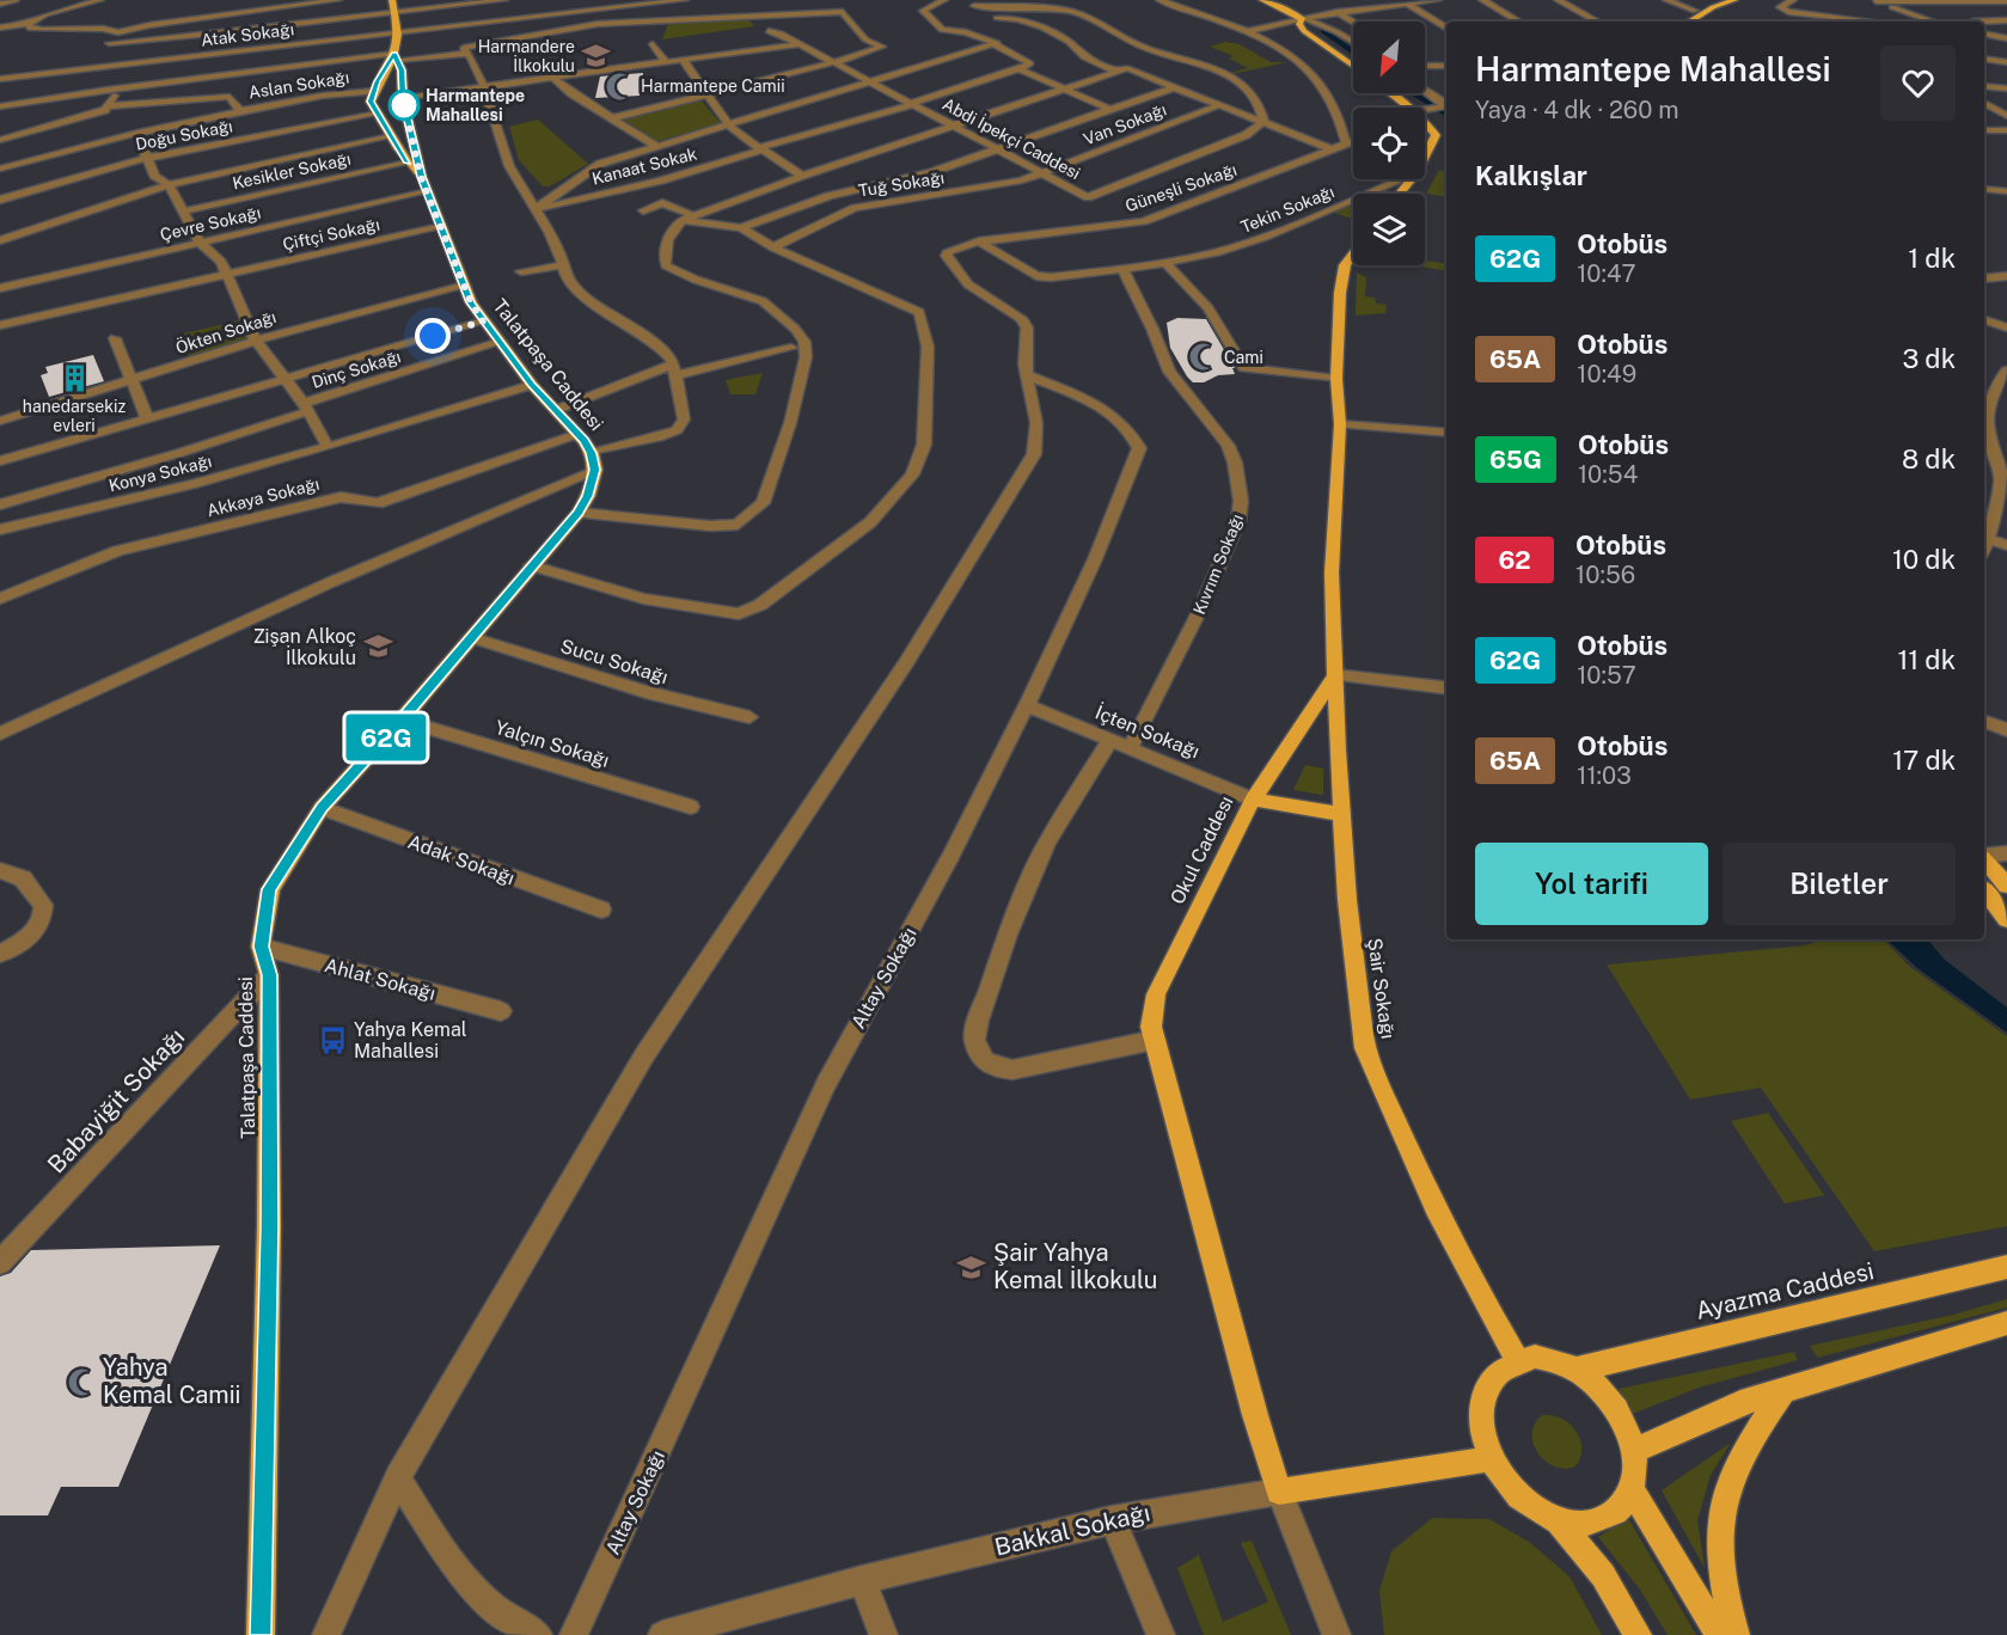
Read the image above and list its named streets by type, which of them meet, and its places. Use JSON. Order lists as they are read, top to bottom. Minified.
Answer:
{"streets":{"main road":["Talatpaşa Caddesi","Okul Caddesı","Şair Sokağı","Ayazma Caddesi","Bakkal Sokağı"],"street":["Atak Sokağı","Aslan Sokağı","Van Sokağı","Doğu Sokağı","Abdi İpekçi Caddesi","Kanaat Sokak","Kesikler Sokağı","Tuğ Sokağı","Güneşli Sokağı","Tekin Sokağı","Çevre Sokağı","Çiftçi Sokağı","Ökten Sokağı","Dinç Sokağı","Konya Sokağı","Akkaya Sokağı","Kıvrım Sokağı","Sucu Sokağı","İçten Sokağı","Yalçın Sokağı","Adak Sokağı","Altay Sokağı","Ahlat Sokağı","Babayiğit Sokağı"]},"crossings":[["Atak Sokağı","Talatpaşa Caddesi"],["Aslan Sokağı","Talatpaşa Caddesi"],["Van Sokağı","Abdi İpekçi Caddesi"],["Van Sokağı","Tuğ Sokağı"],["Doğu Sokağı","Talatpaşa Caddesi"],["Abdi İpekçi Caddesi","Kanaat Sokak"],["Abdi İpekçi Caddesi","Tuğ Sokağı"],["Kesikler Sokağı","Talatpaşa Caddesi"],["Güneşli Sokağı","Tekin Sokağı"],["Güneşli Sokağı","Altay Sokağı"],["Tekin Sokağı","Kıvrım Sokağı"],["Çevre Sokağı","Talatpaşa Caddesi"],["Çiftçi Sokağı","Talatpaşa Caddesi"],["Ökten Sokağı","Talatpaşa Caddesi"],["Talatpaşa Caddesi","Dinç Sokağı"],["Talatpaşa Caddesi","Konya Sokağı"],["Talatpaşa Caddesi","Akkaya Sokağı"],["Talatpaşa Caddesi","Sucu Sokağı"],["Talatpaşa Caddesi","Yalçın Sokağı"],["Talatpaşa Caddesi","Adak Sokağı"],["Talatpaşa Caddesi","Ahlat Sokağı"],["Talatpaşa Caddesi","Babayiğit Sokağı"],["Kıvrım Sokağı","İçten Sokağı"],["İçten Sokağı","Okul Caddesı"],["İçten Sokağı","Altay Sokağı"],["Okul Caddesı","Şair Sokağı"],["Okul Caddesı","Bakkal Sokağı"],["Şair Sokağı","Ayazma Caddesi"],["Şair Sokağı","Bakkal Sokağı"],["Ayazma Caddesi","Bakkal Sokağı"]],"places":{"school or university":["Harmandere İlkokulu","Zişan Alkoç İlkokulu","Şair Yahya Kemal İlkokulu"],"mosque":["Harmantepe Camii","Cami","Yahya Kemal Camii"],"other":["Harmantepe Mahallesi"],"building":["hanedarsekiz evleri"],"bus stop":["Yahya Kemal Mahallesi"]},"lines":["bus line 62G"],"north":"bottom left","page":{"on_map":"62G","heading":[["Harmantepe Mahallesi","Yaya · 4 dk · 260 m"],"Kalkışlar"],"list":[{"mark":"62G","name":"Otobüs","note":"10:47","value":"1 dk"},{"mark":"65A","name":"Otobüs","note":"10:49","value":"3 dk"},{"mark":"65G","name":"Otobüs","note":"10:54","value":"8 dk"},{"mark":"62","name":"Otobüs","note":"10:56","value":"10 dk"},{"mark":"62G","name":"Otobüs","note":"10:57","value":"11 dk"},{"mark":"65A","name":"Otobüs","note":"11:03","value":"17 dk"}],"buttons":["Yol tarifi","Biletler"]}}
